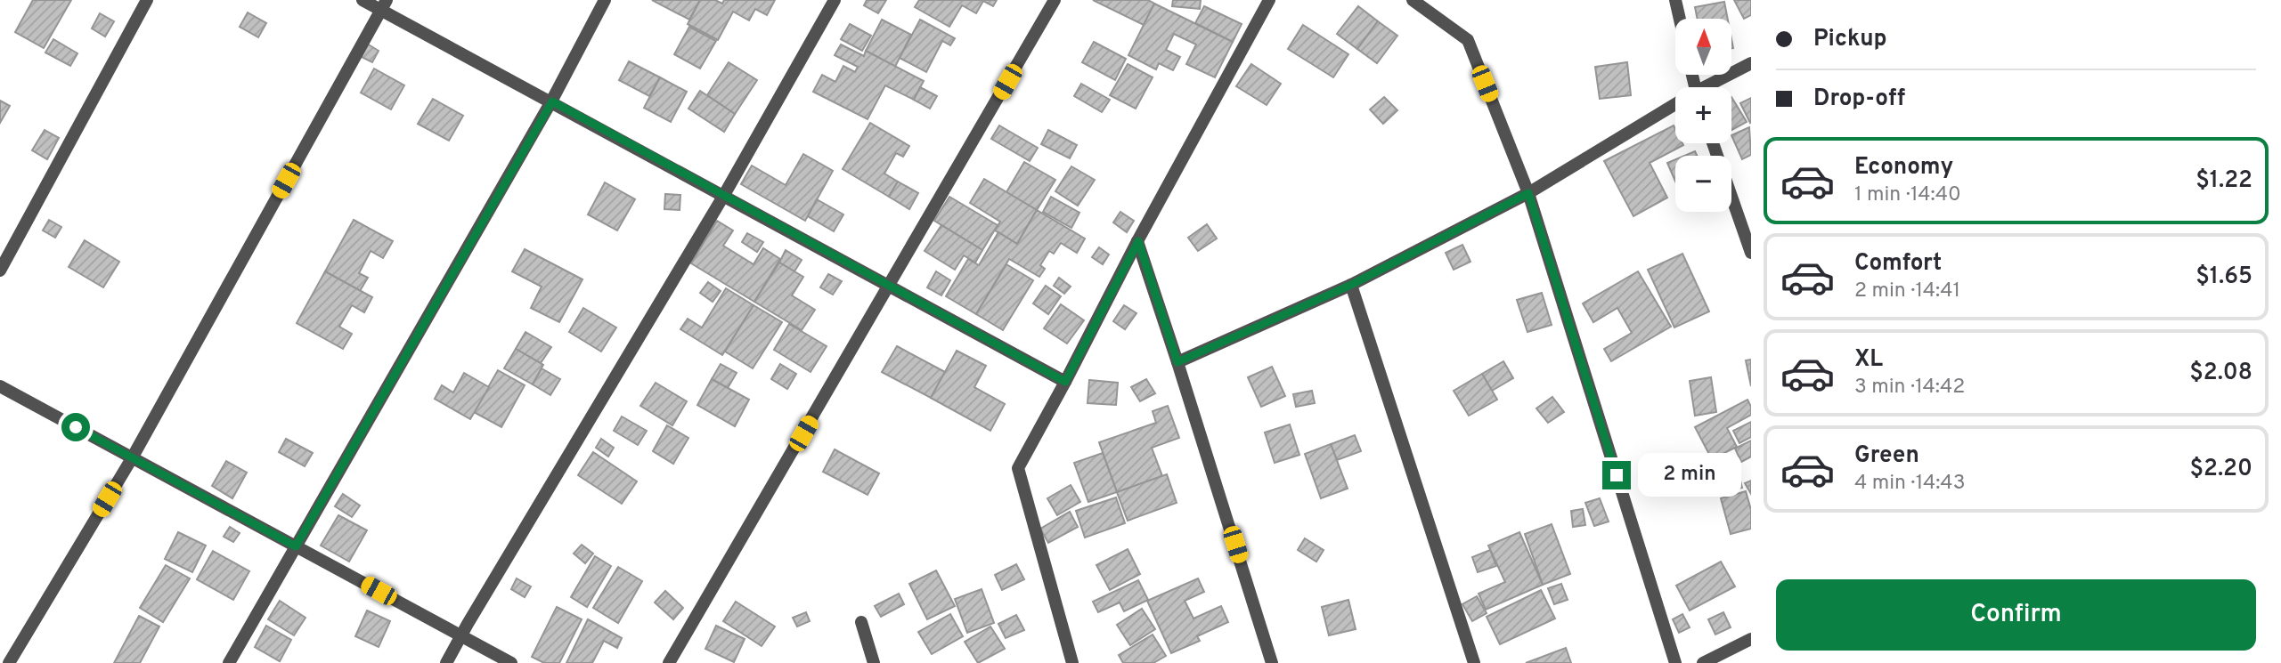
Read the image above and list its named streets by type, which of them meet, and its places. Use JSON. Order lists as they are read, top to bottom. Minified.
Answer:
{"north":"top","page":{"banner":["Pickup","Drop-off"],"map_buttons":["+","−"],"list":[{"name":"Economy","note":"1 min · 14:40","value":"$1.22"},{"name":"Comfort","note":"2 min · 14:41","value":"$1.65"},{"name":"XL","note":"3 min · 14:42","value":"$2.08"},{"name":"Green","note":"4 min · 14:43","value":"$2.20"}],"bubble":"2 min","buttons":"Confirm"}}
